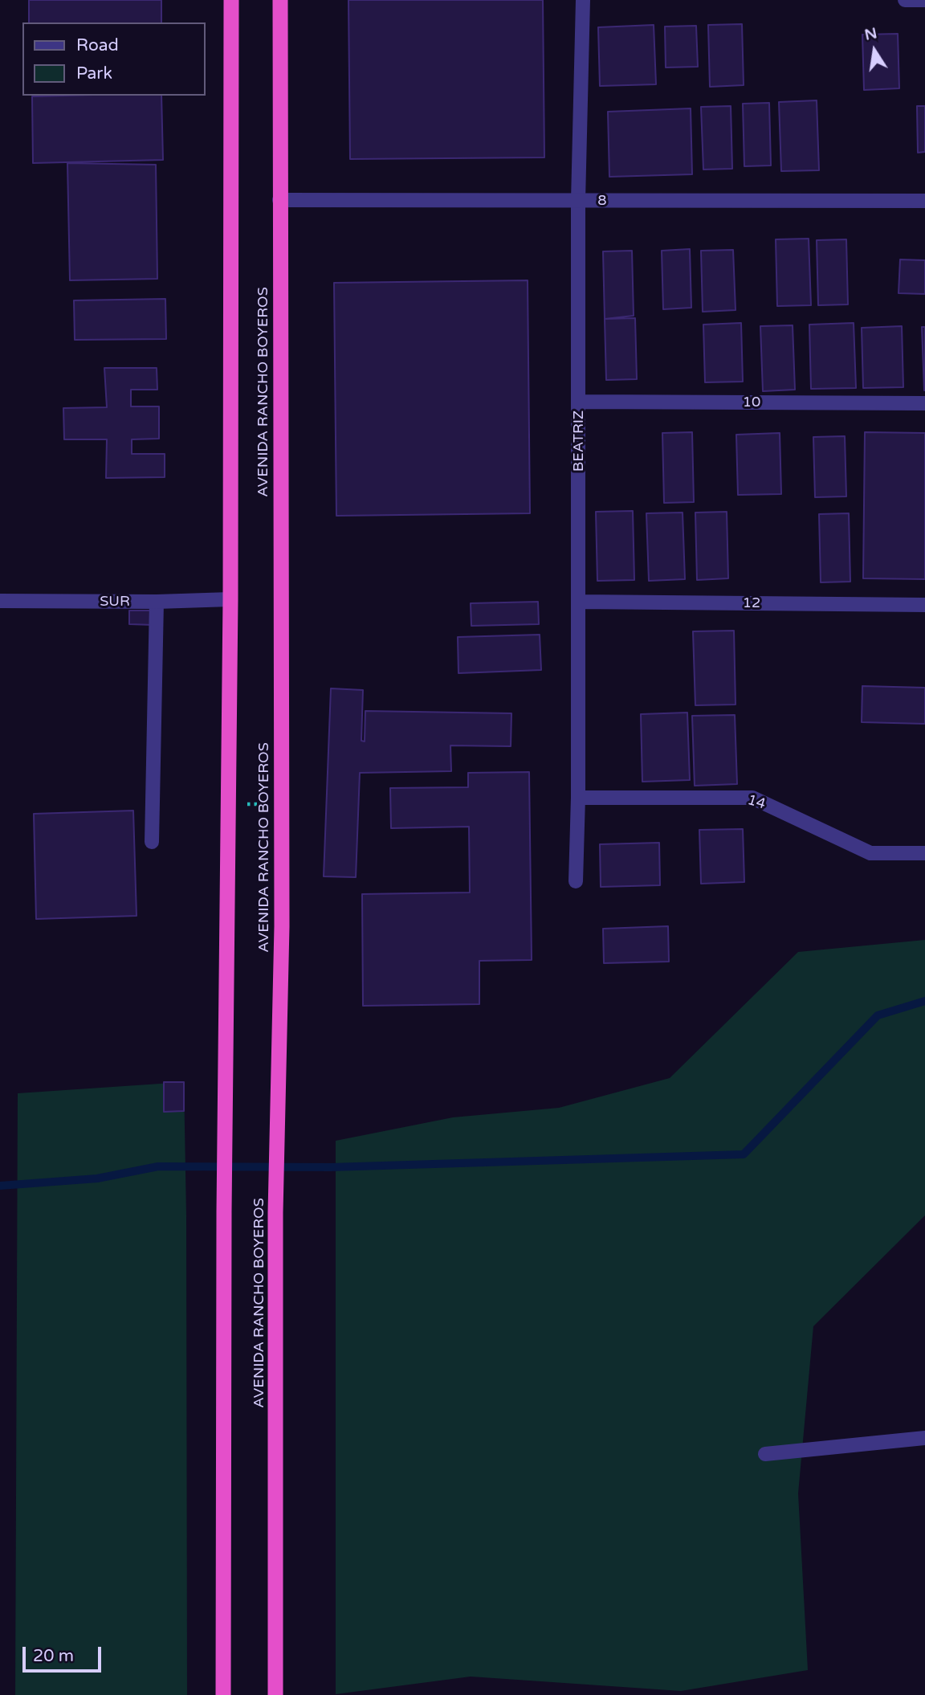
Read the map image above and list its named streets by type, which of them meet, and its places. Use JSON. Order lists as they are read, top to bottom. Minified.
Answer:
{"streets":{"highway":["AVENIDA RANCHO BOYEROS"],"street":["8","10","BEATRIZ","SUR","12","14"]},"crossings":[["8","AVENIDA RANCHO BOYEROS"],["8","BEATRIZ"],["10","BEATRIZ"],["BEATRIZ","12"],["BEATRIZ","14"]],"legend":["Road","Park"],"scale_bar":"20 m","north":"top"}
